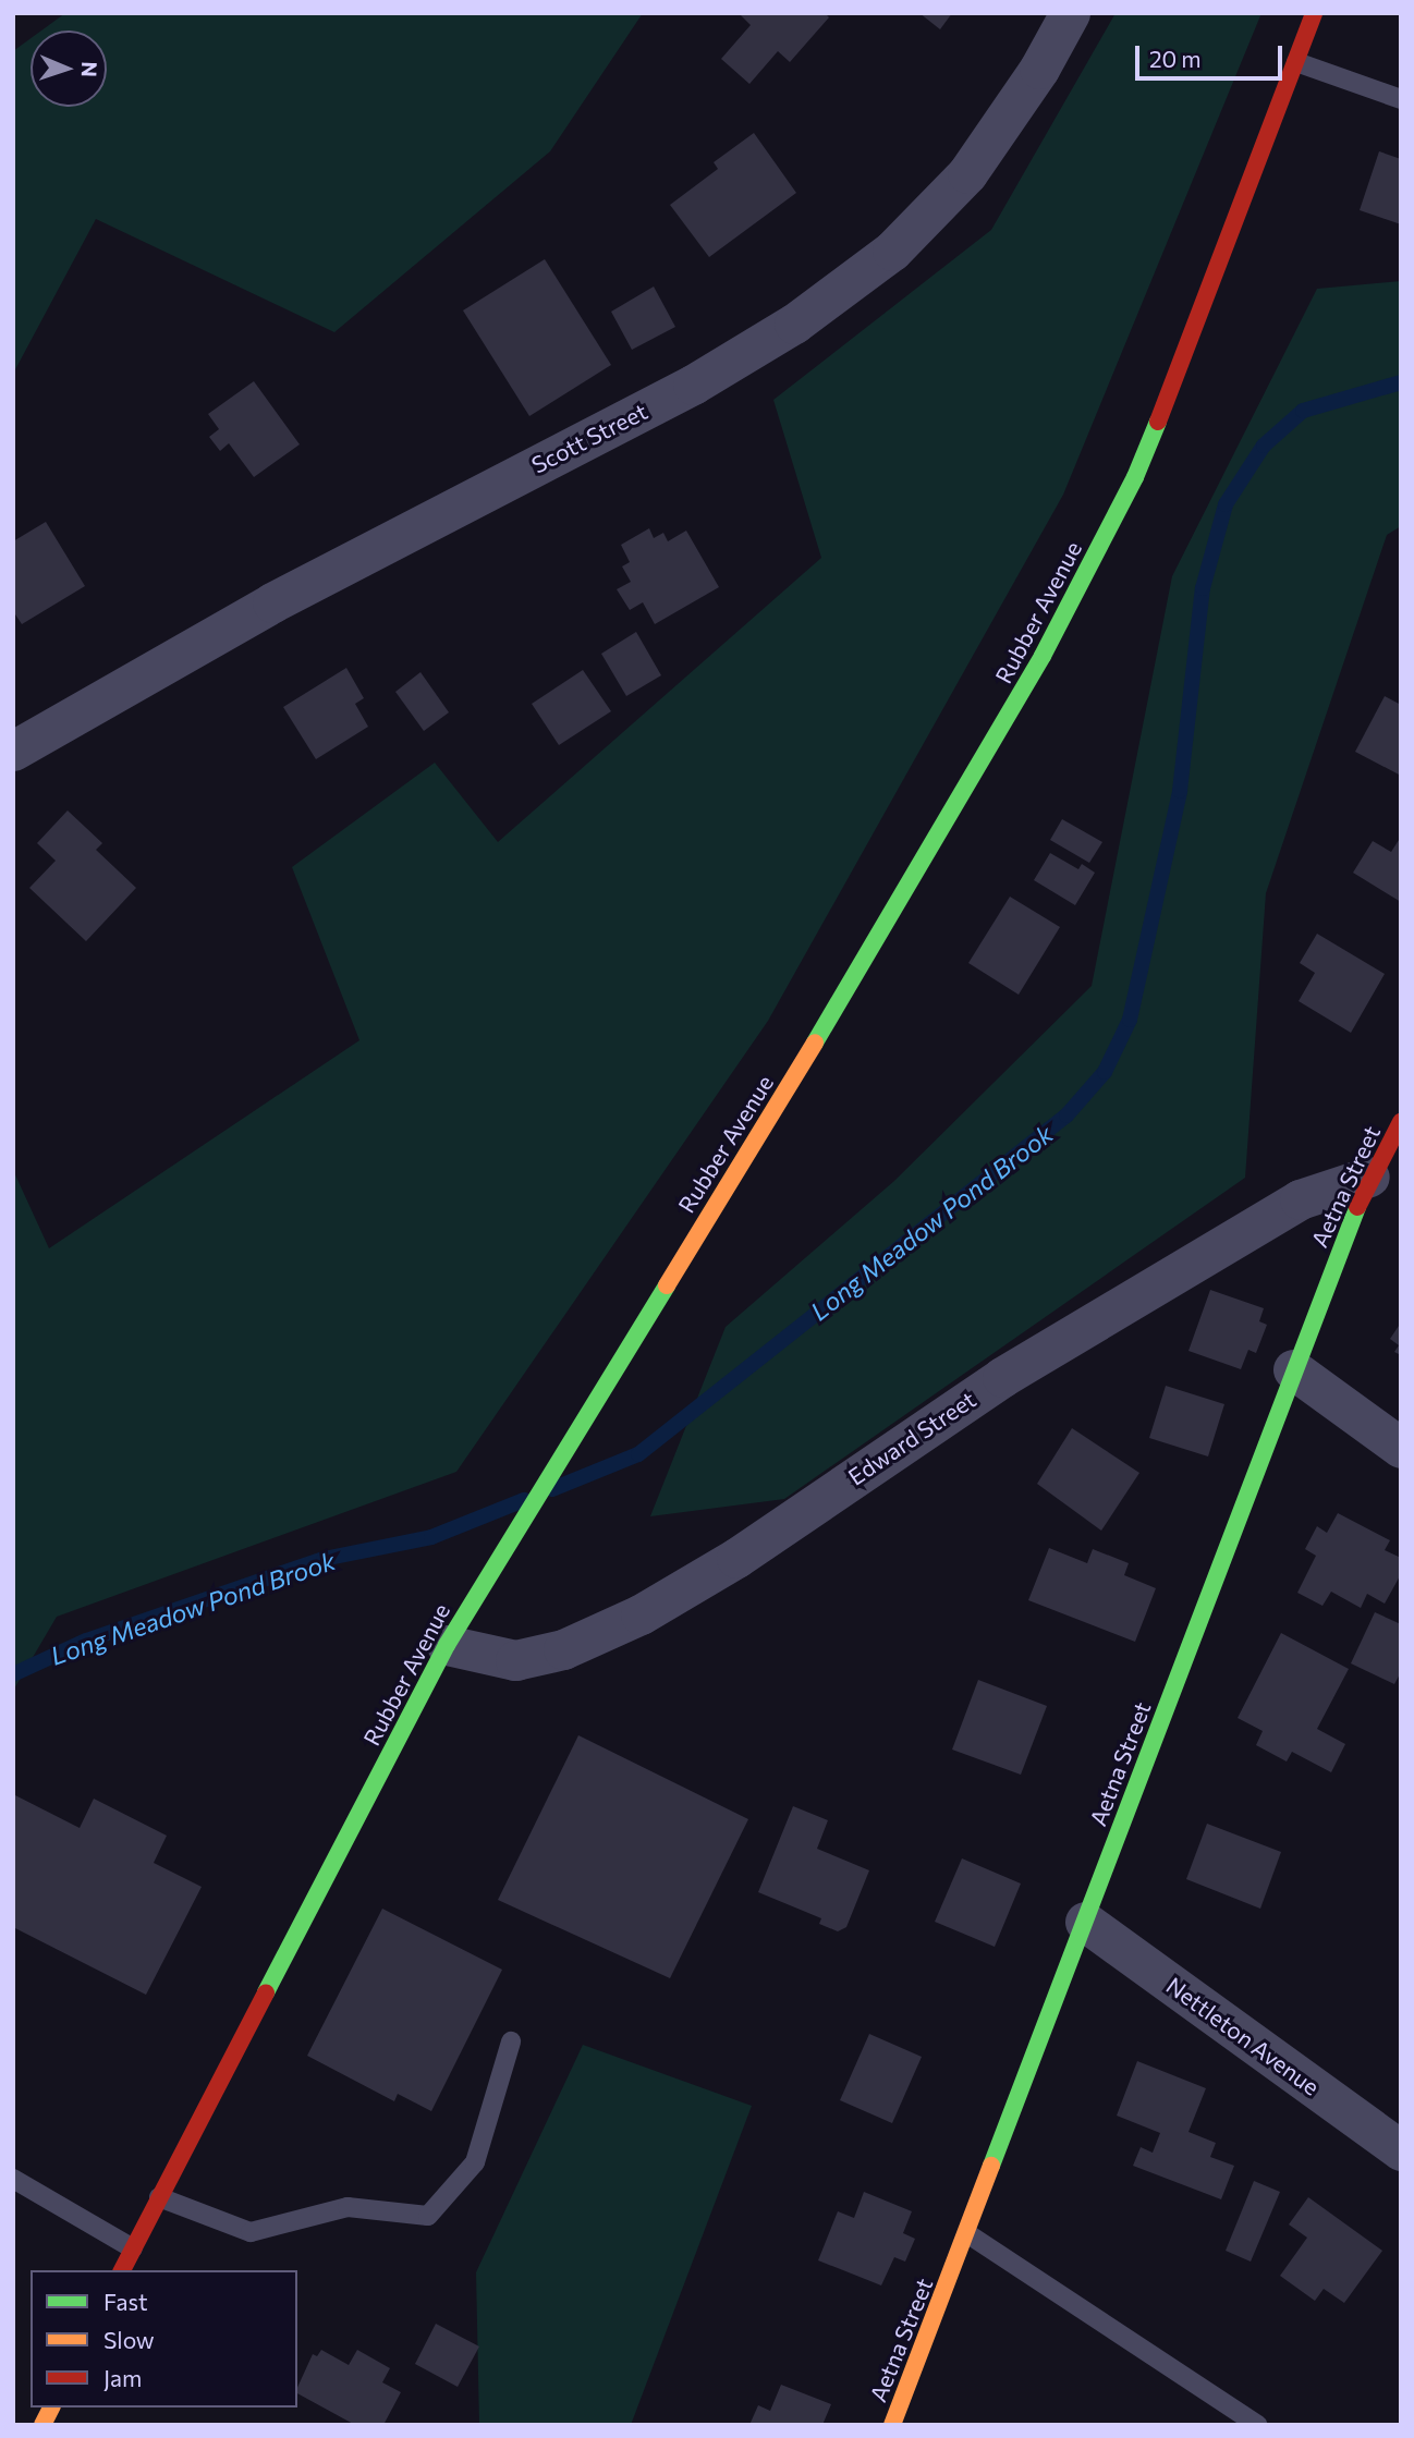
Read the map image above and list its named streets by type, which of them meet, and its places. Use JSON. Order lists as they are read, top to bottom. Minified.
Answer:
{"streets":{"street":["Scott Street","Rubber Avenue","Aetna Street","Edward Street","Nettleton Avenue"]},"crossings":[["Rubber Avenue","Edward Street"],["Aetna Street","Edward Street"],["Aetna Street","Nettleton Avenue"]],"water":["Long Meadow Pond Brook"],"legend":["Fast","Slow","Jam"],"scale_bar":"20 m","north":"right"}
